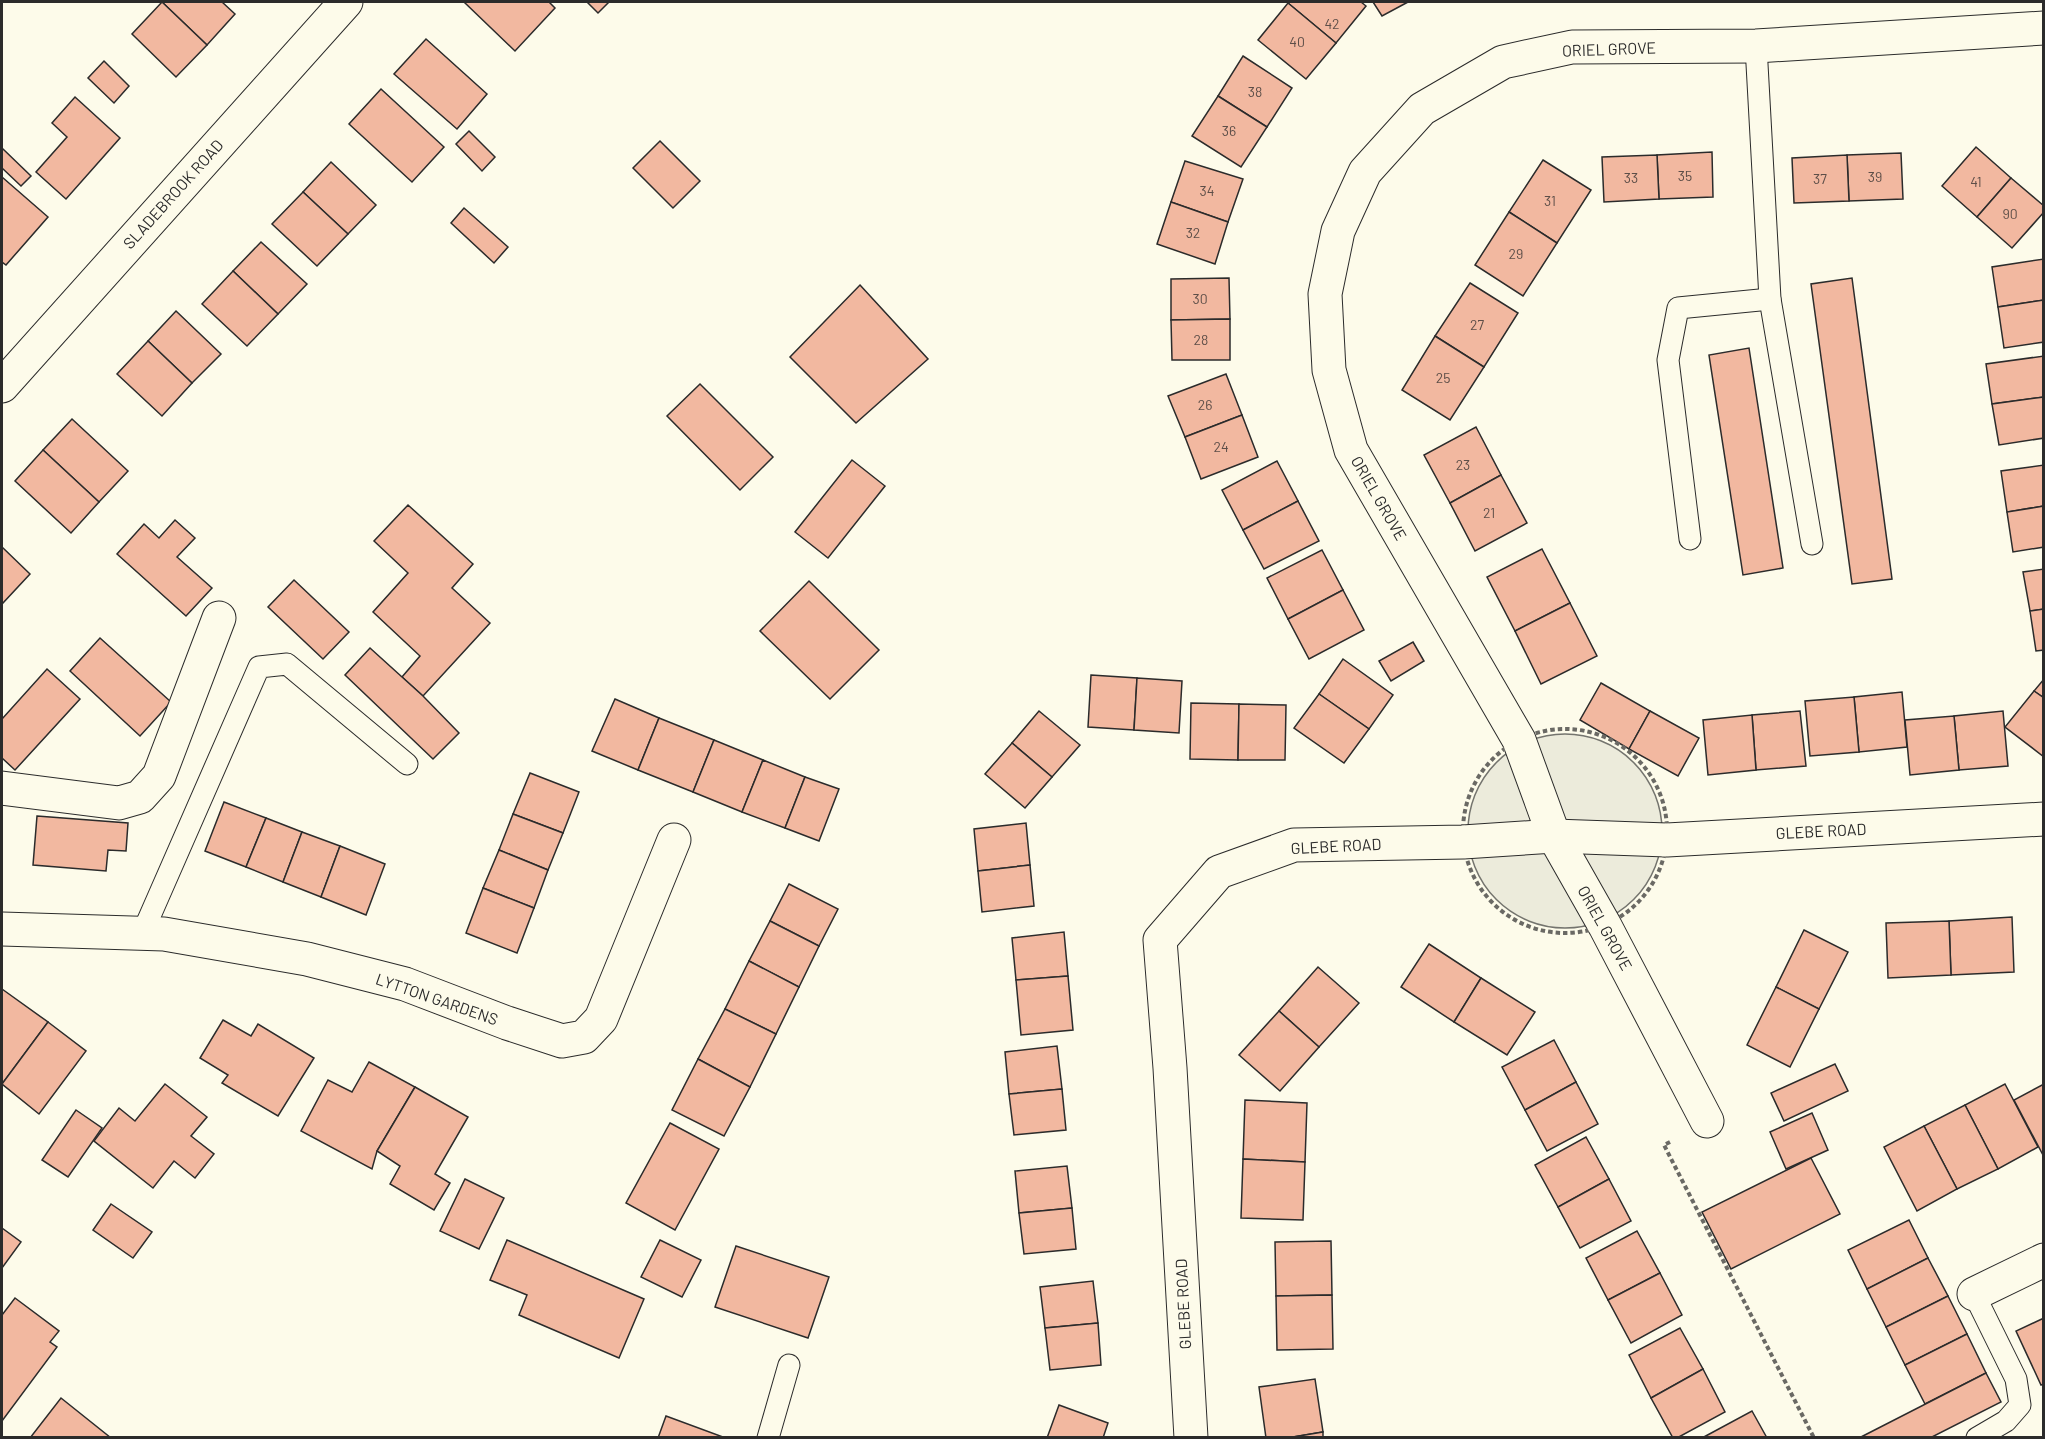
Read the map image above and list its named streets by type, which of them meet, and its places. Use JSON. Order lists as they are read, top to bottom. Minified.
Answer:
{"streets":{"street":["ORIEL GROVE","SLADEBROOK ROAD","GLEBE ROAD","LYTTON GARDENS"]},"crossings":[["ORIEL GROVE","GLEBE ROAD"]],"house_numbers":["42","40","38","36","35","39","33","37","41","34","31","90","32","29","30","27","28","25","26","24","23","21"]}
